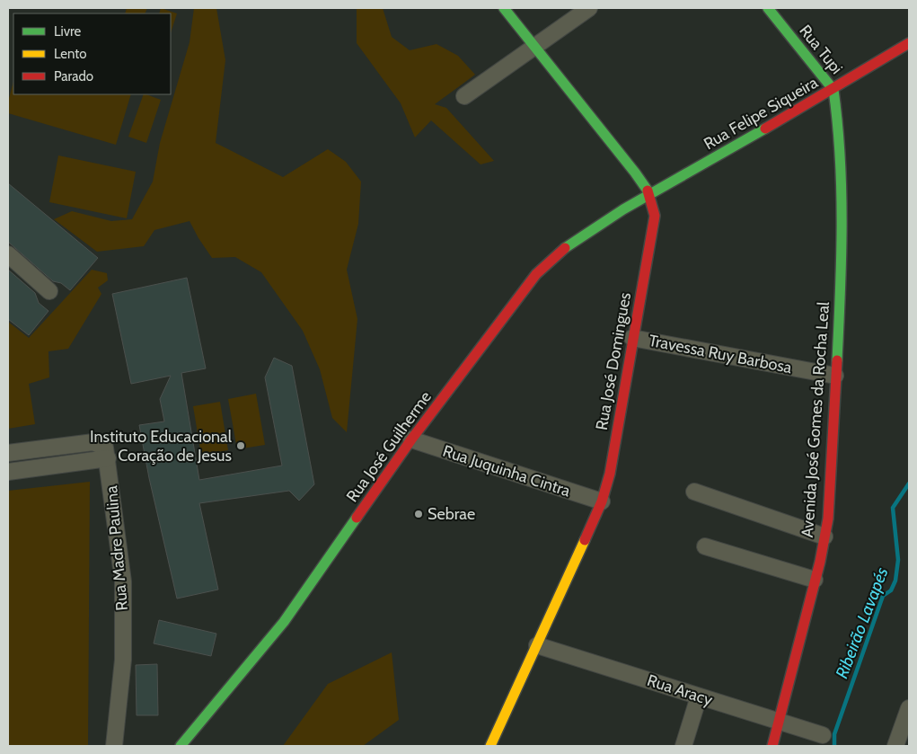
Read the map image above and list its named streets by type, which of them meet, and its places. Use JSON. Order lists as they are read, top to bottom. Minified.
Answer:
{"streets":{"street":["Rua Tupi","Rua Felipe Siqueira","Travessa Ruy Barbosa","Rua José Domingues","Avenida José Gomes da Rocha Leal","Rua José Guilherme","Rua Juquinha Cintra","Rua Madre Paulina","Rua Aracy"]},"crossings":[["Rua Tupi","Rua Felipe Siqueira"],["Rua Tupi","Avenida José Gomes da Rocha Leal"],["Rua Felipe Siqueira","Rua José Domingues"],["Rua Felipe Siqueira","Avenida José Gomes da Rocha Leal"],["Rua Felipe Siqueira","Rua José Guilherme"],["Travessa Ruy Barbosa","Rua José Domingues"],["Travessa Ruy Barbosa","Avenida José Gomes da Rocha Leal"],["Rua José Domingues","Rua José Guilherme"],["Rua José Domingues","Rua Juquinha Cintra"],["Rua José Domingues","Rua Aracy"],["Avenida José Gomes da Rocha Leal","Rua Aracy"],["Rua José Guilherme","Rua Juquinha Cintra"]],"water":["Ribeirão Lavapés"],"places":["Instituto Educacional Coração de Jesus","Sebrae"],"legend":["Livre","Lento","Parado"]}
